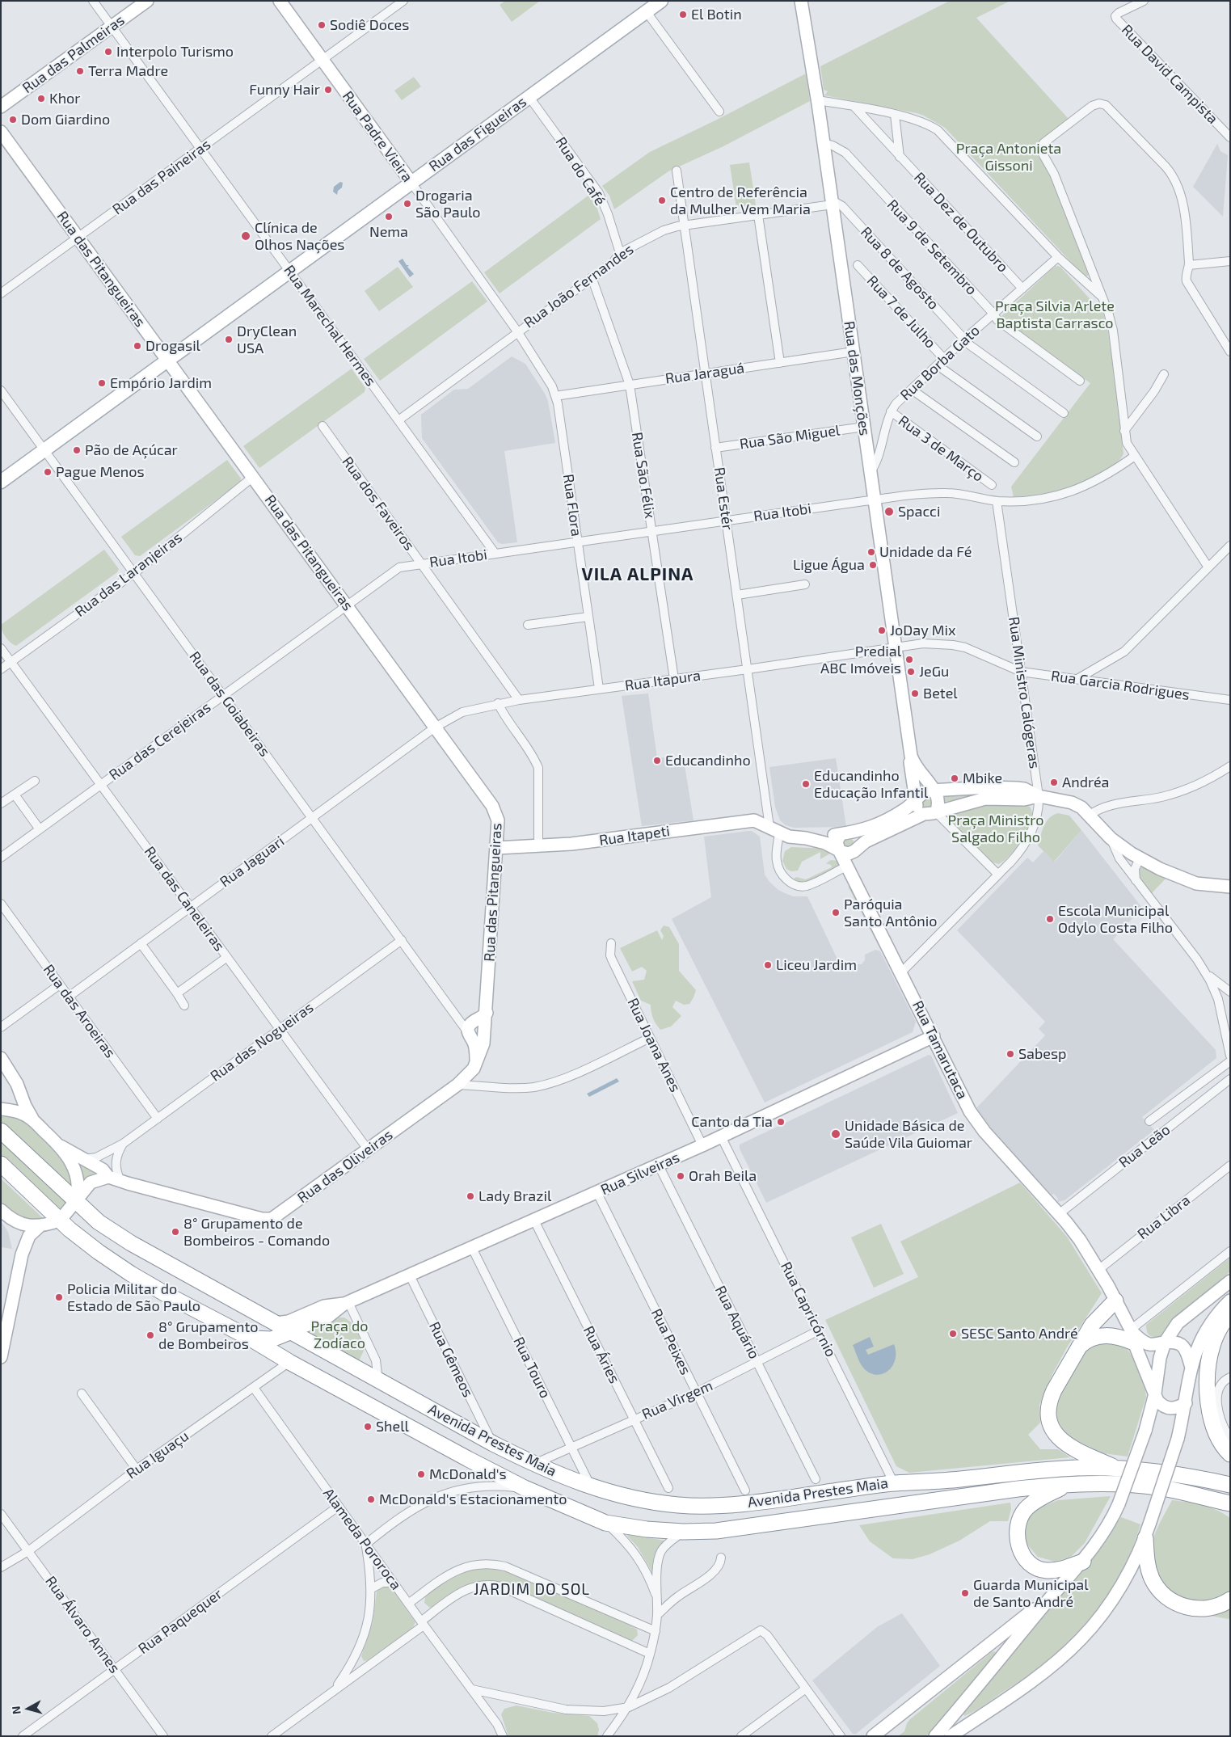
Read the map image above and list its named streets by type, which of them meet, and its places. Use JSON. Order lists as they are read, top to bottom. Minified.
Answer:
{"streets":{"highway":["Avenida Prestes Maia"],"main road":["Rua das Figueiras"],"street":["Rua das Palmeiras","Rua David Campista","Rua Padre Vieira","Rua do Café","Rua das Paineiras","Rua Dez de Outubro","Rua 9 de Setembro","Rua 8 de Agosto","Rua das Pitangueiras","Rua João Fernandes","Rua 7 de Julho","Rua Marechal Hermes","Rua Borba Gato","Rua Jaraguá","Rua das Monções","Rua São Miguel","Rua 3 de Março","Rua São Félix","Rua Estér","Rua dos Faveiros","Rua Flora","Rua Itobi","Rua das Laranjeiras","Rua Itapura","Rua Garcia Rodrigues","Rua Ministro Calógeras","Rua das Goiabeiras","Rua das Cerejeiras","Rua Itapeti","Rua Jaguari","Rua das Caneleiras","Rua das Aroeiras","Rua das Nogueiras","Rua Joana Anes","Rua Tamarutaca","Rua Leão","Rua das Oliveiras","Rua Silveiras","Rua Libra","Rua Capricórnio","Rua Aquário","Rua Peixes","Rua Áries","Rua Gêmeos","Rua Touro","Rua Virgem","Rua Iguaçu","Alameda Pororoca","Rua Paquequer","Rua Álvaro Annes"]},"crossings":[["Rua das Palmeiras","Rua Marechal Hermes"],["Rua das Figueiras","Rua Padre Vieira"],["Rua das Figueiras","Rua do Café"],["Rua das Figueiras","Rua das Pitangueiras"],["Rua das Figueiras","Rua Marechal Hermes"],["Rua das Figueiras","Rua das Goiabeiras"],["Rua Padre Vieira","Rua das Paineiras"],["Rua Padre Vieira","Rua João Fernandes"],["Rua Padre Vieira","Rua Flora"],["Rua do Café","Rua João Fernandes"],["Rua das Paineiras","Rua das Pitangueiras"],["Rua das Paineiras","Rua Marechal Hermes"],["Rua Dez de Outubro","Rua Borba Gato"],["Rua 9 de Setembro","Rua Borba Gato"],["Rua 9 de Setembro","Rua das Monções"],["Rua 8 de Agosto","Rua João Fernandes"],["Rua 8 de Agosto","Rua Borba Gato"],["Rua 8 de Agosto","Rua das Monções"],["Rua das Pitangueiras","Rua das Laranjeiras"],["Rua das Pitangueiras","Rua Itapura"],["Rua das Pitangueiras","Rua das Goiabeiras"],["Rua das Pitangueiras","Rua das Cerejeiras"],["Rua das Pitangueiras","Rua Itapeti"],["Rua das Pitangueiras","Rua Jaguari"],["Rua das Pitangueiras","Rua das Oliveiras"],["Rua João Fernandes","Rua Marechal Hermes"],["Rua João Fernandes","Rua das Monções"],["Rua João Fernandes","Rua São Félix"],["Rua João Fernandes","Rua Estér"],["Rua João Fernandes","Rua Flora"],["Rua 7 de Julho","Rua Borba Gato"],["Rua Marechal Hermes","Rua Itobi"],["Rua Borba Gato","Rua das Monções"],["Rua Borba Gato","Rua 3 de Março"],["Rua Jaraguá","Rua das Monções"],["Rua Jaraguá","Rua São Félix"],["Rua Jaraguá","Rua Estér"],["Rua Jaraguá","Rua Flora"],["Rua das Monções","Rua São Miguel"],["Rua das Monções","Rua Itobi"],["Rua das Monções","Rua Itapura"],["Rua das Monções","Rua Garcia Rodrigues"],["Rua São Miguel","Rua Estér"],["Rua São Félix","Rua Itobi"],["Rua São Félix","Rua Itapura"],["Rua Estér","Rua Itobi"],["Rua Estér","Rua Itapura"],["Rua Estér","Rua Itapeti"],["Rua Estér","Rua Tamarutaca"],["Rua dos Faveiros","Rua Itobi"],["Rua dos Faveiros","Rua Itapura"],["Rua dos Faveiros","Rua das Cerejeiras"],["Rua Flora","Rua Itobi"],["Rua Flora","Rua Itapura"],["Rua Itobi","Rua Ministro Calógeras"],["Rua Itobi","Rua das Cerejeiras"],["Rua das Laranjeiras","Rua das Goiabeiras"],["Rua das Laranjeiras","Rua das Caneleiras"],["Rua Itapura","Rua Garcia Rodrigues"],["Rua Itapura","Rua Jaguari"],["Rua Garcia Rodrigues","Rua Ministro Calógeras"],["Rua Ministro Calógeras","Rua Tamarutaca"],["Rua das Goiabeiras","Rua das Cerejeiras"],["Rua das Goiabeiras","Rua Jaguari"],["Rua das Goiabeiras","Rua das Nogueiras"],["Rua das Cerejeiras","Rua das Caneleiras"],["Rua Jaguari","Rua das Caneleiras"],["Rua Jaguari","Rua das Aroeiras"],["Rua das Caneleiras","Rua das Nogueiras"],["Rua das Caneleiras","Rua das Oliveiras"],["Rua das Aroeiras","Rua das Nogueiras"],["Rua das Nogueiras","Rua das Oliveiras"],["Rua Joana Anes","Rua Silveiras"],["Rua Tamarutaca","Rua Leão"],["Rua Tamarutaca","Rua Silveiras"],["Rua Tamarutaca","Rua Libra"],["Rua Silveiras","Rua Capricórnio"],["Rua Silveiras","Rua Aquário"],["Rua Silveiras","Rua Peixes"],["Rua Silveiras","Rua Áries"],["Rua Silveiras","Rua Gêmeos"],["Rua Silveiras","Rua Touro"],["Rua Silveiras","Avenida Prestes Maia"],["Rua Capricórnio","Rua Virgem"],["Rua Capricórnio","Avenida Prestes Maia"],["Rua Aquário","Rua Virgem"],["Rua Peixes","Rua Virgem"],["Rua Áries","Rua Virgem"],["Rua Gêmeos","Avenida Prestes Maia"],["Rua Touro","Rua Virgem"],["Rua Touro","Avenida Prestes Maia"],["Rua Virgem","Avenida Prestes Maia"],["Avenida Prestes Maia","Rua Iguaçu"],["Rua Iguaçu","Alameda Pororoca"],["Rua Iguaçu","Rua Álvaro Annes"],["Alameda Pororoca","Rua Paquequer"],["Rua Paquequer","Rua Álvaro Annes"]],"districts":["VILA ALPINA","JARDIM DO SOL"],"parks":["Praça Antonieta Gissoni","Praça Silvia Arlete Baptista Carrasco","Praça Ministro Salgado Filho","Praça do Zodíaco"],"places":["El Botin","Sodiê Doces","Interpolo Turismo","Terra Madre","Funny Hair","Khor","Dom Giardino","Centro de Referência da Mulher Vem Maria","Drogaria São Paulo","Nema","Clínica de Olhos Nações","DryClean USA","Drogasil","Empório Jardim","Pão de Açúcar","Pague Menos","Spacci","Unidade da Fé","Ligue Água","JoDay Mix","Predial ABC Imóveis","JeGu","Betel","Educandinho","Mbike","Andréa","Educandinho Educação Infantil","Paróquia Santo Antônio","Escola Municipal Odylo Costa Filho","Liceu Jardim","Sabesp","Canto da Tia","Unidade Básica de Saúde Vila Guiomar","Orah Beila","Lady Brazil","8° Grupamento de Bombeiros - Comando","Policia Militar do Estado de São Paulo","SESC Santo André","8° Grupamento de Bombeiros","Shell","McDonald's","McDonald's Estacionamento","Guarda Municipal de Santo André"],"north":"left"}
